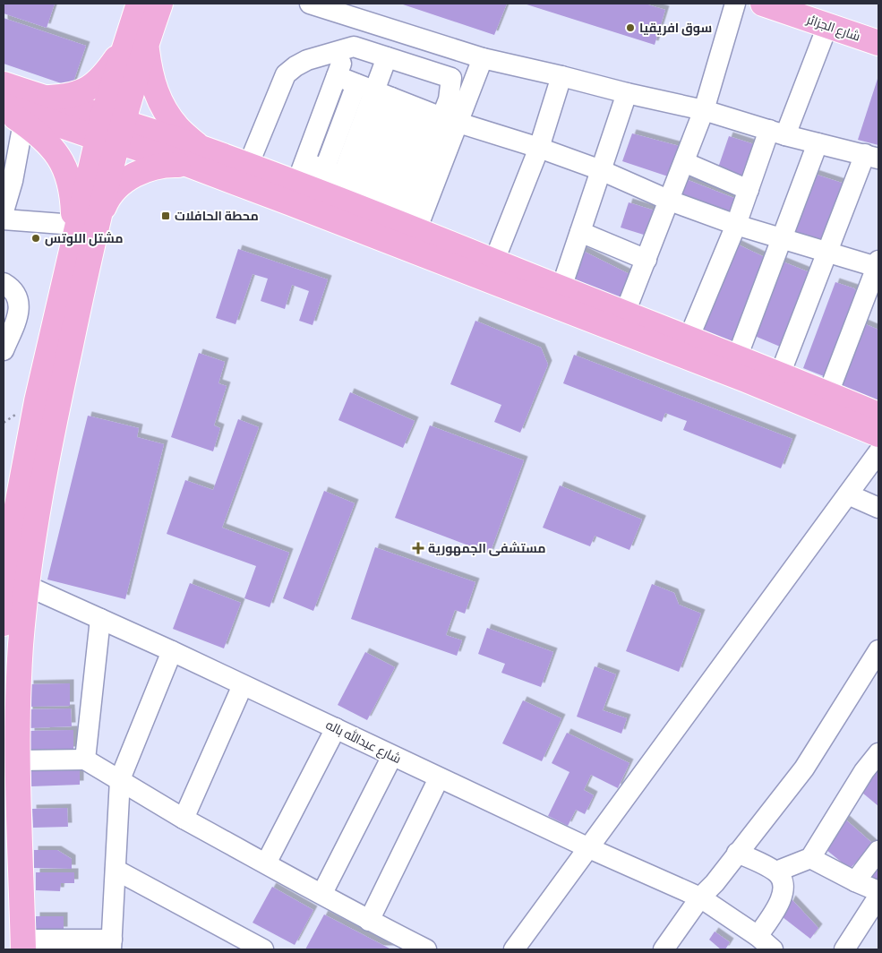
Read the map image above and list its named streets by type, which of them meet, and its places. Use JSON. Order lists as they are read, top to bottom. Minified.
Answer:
{"streets":{"main road":["شارع الجزائر"],"street":["شارع عبدالله باله"]},"places":{"other":["سوق افريقيا","مشتل اللوتس"],"transit":["محطة الحافلات"],"health":["مستشفى الجمهورية"]}}
